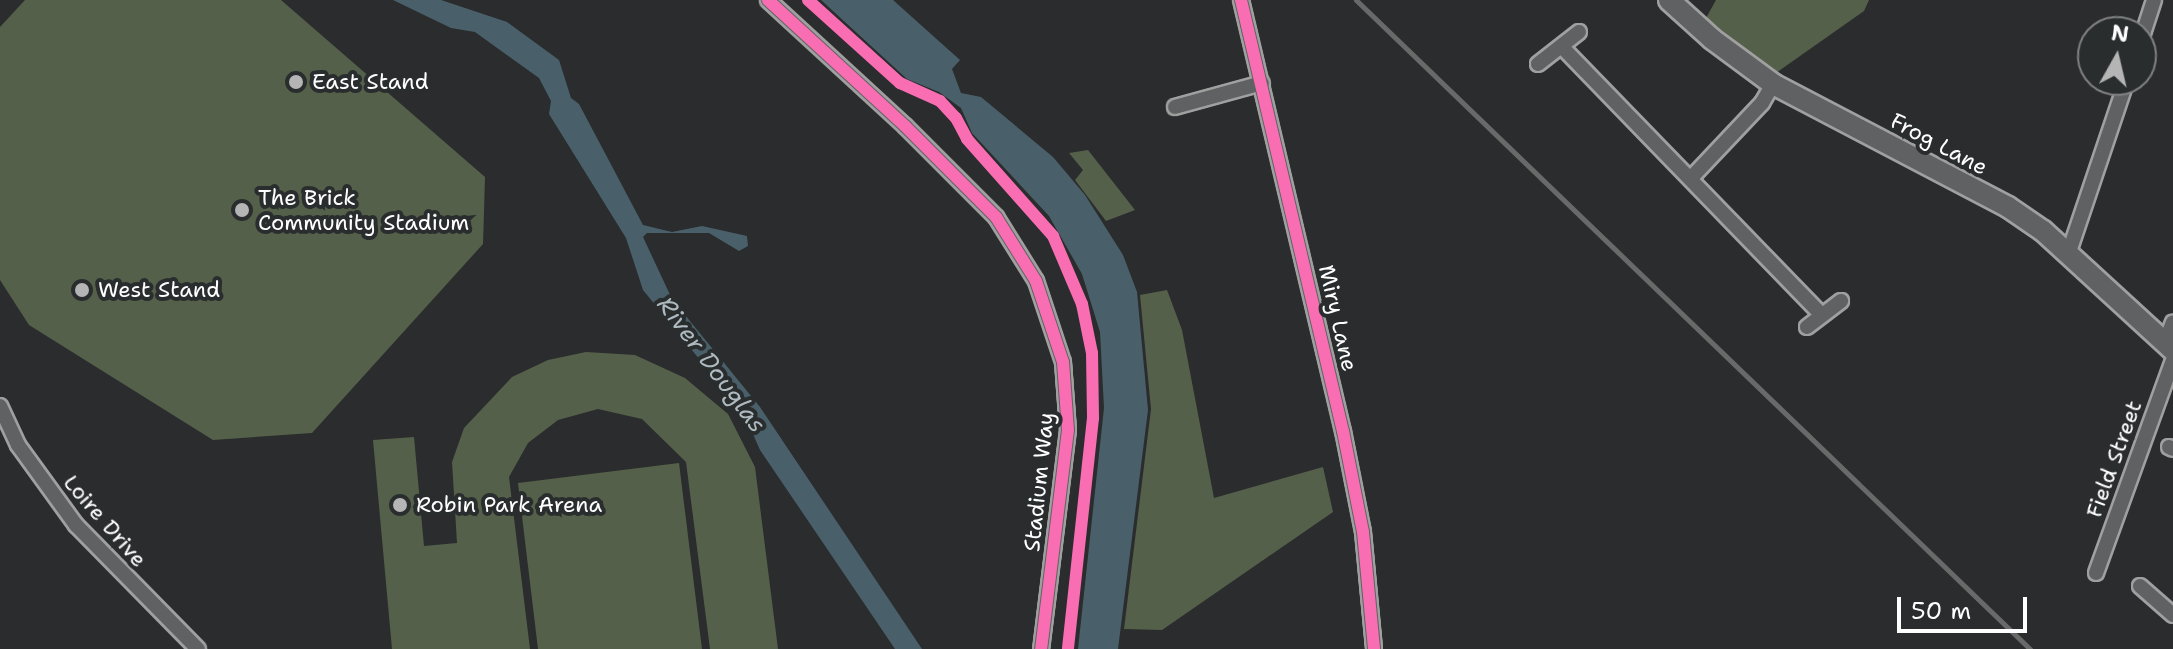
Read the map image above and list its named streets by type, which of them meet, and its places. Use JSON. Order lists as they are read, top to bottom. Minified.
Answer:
{"streets":{"street":["Frog Lane","Miry Lane","Field Street","Stadium Way","Loire Drive"]},"crossings":[["Frog Lane","Field Street"]],"water":["River Douglas"],"places":["East Stand","The Brick Community Stadium","West Stand","Robin Park Arena"],"scale_bar":"50 m","north":"top"}
